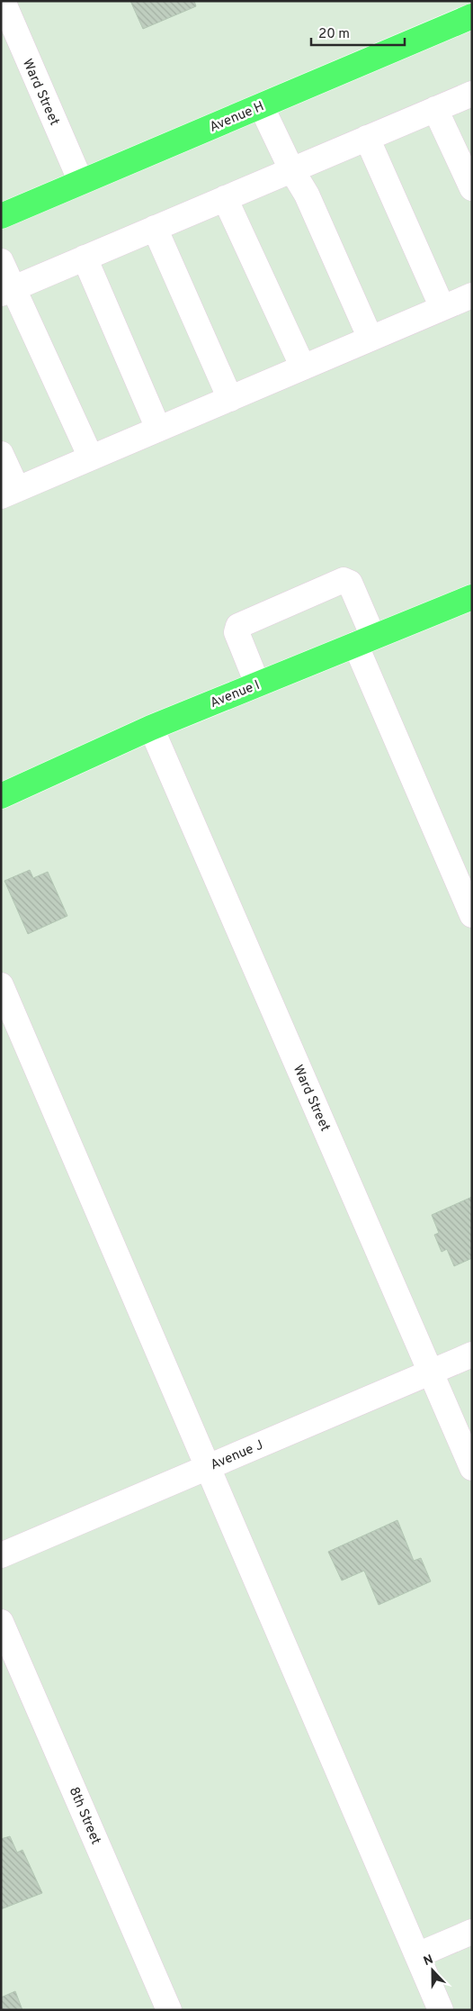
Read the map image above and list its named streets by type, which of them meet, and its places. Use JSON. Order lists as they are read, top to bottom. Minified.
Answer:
{"streets":{"main road":["Avenue H","Avenue I"],"street":["Ward Street","Avenue J","8th Street"]},"crossings":[["Ward Street","Avenue H"],["Ward Street","Avenue I"],["Ward Street","Avenue J"]],"scale_bar":"20 m","north":"top"}
